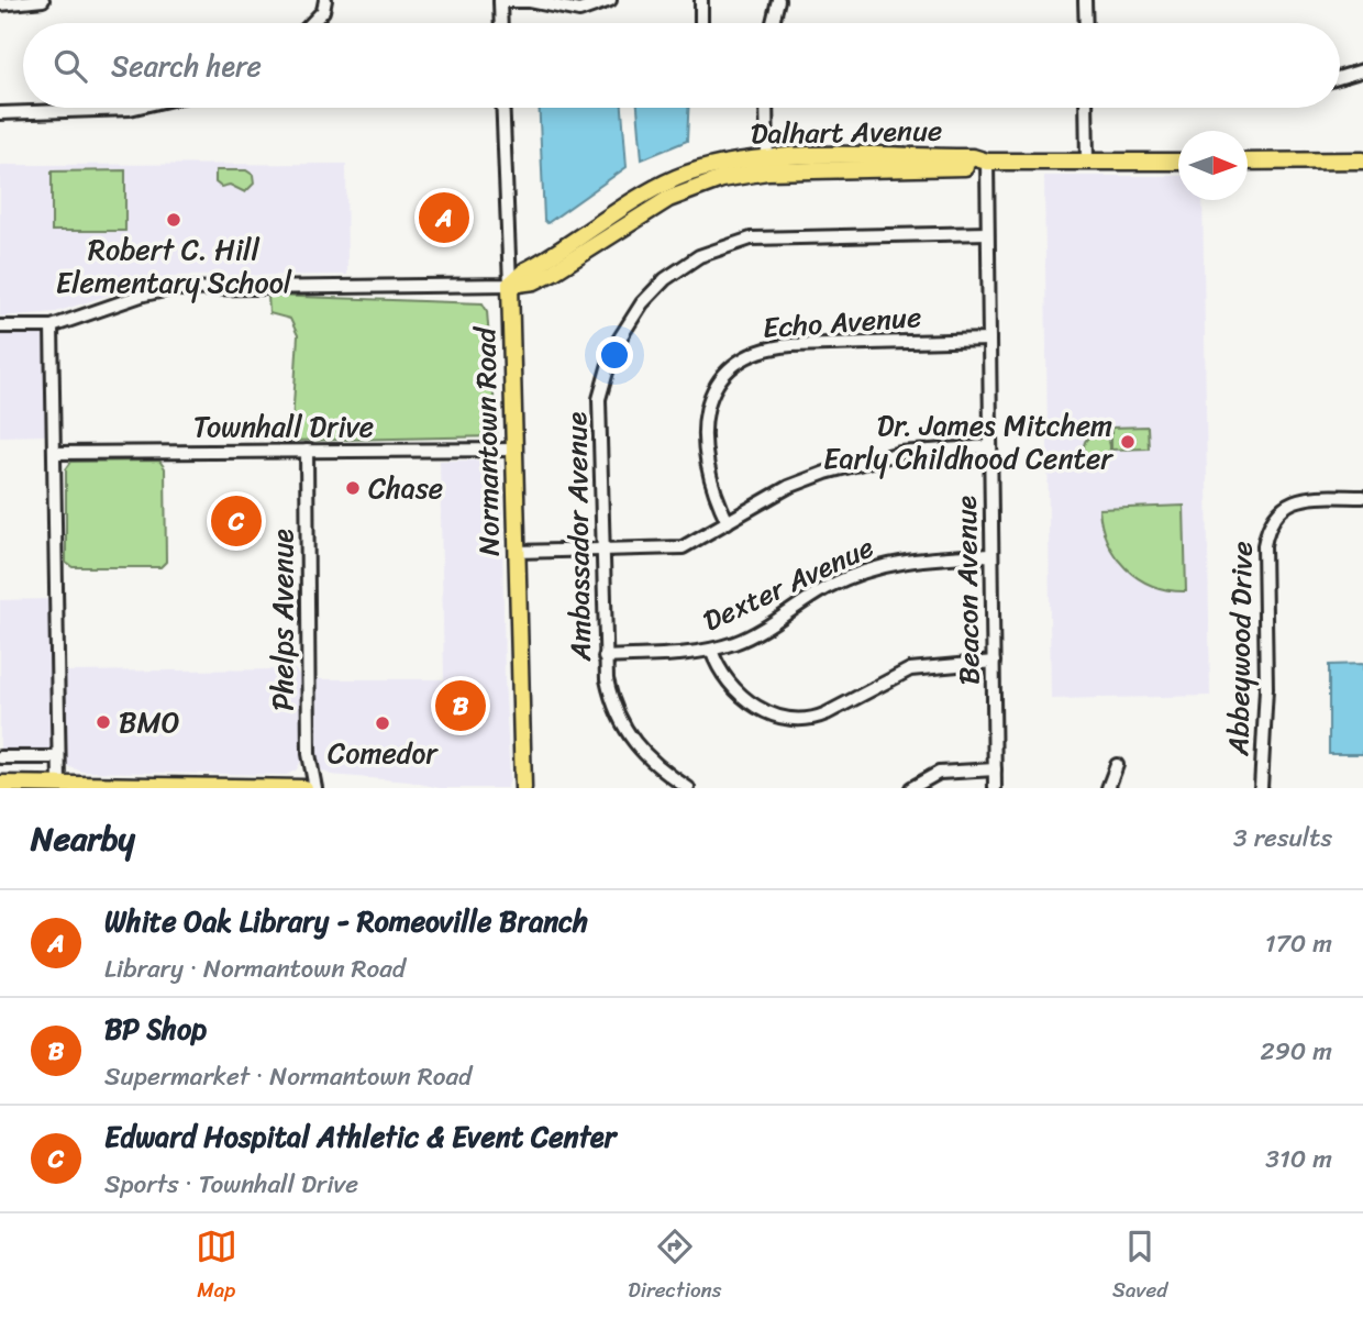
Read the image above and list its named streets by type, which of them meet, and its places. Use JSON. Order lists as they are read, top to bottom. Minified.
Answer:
{"streets":{"main road":["Dalhart Avenue","Normantown Road"],"street":["Echo Avenue","Townhall Drive","Ambassador Avenue","Dexter Avenue","Beacon Avenue","Phelps Avenue","Abbeywood Drive"]},"crossings":[["Dalhart Avenue","Normantown Road"],["Dalhart Avenue","Beacon Avenue"],["Echo Avenue","Beacon Avenue"],["Townhall Drive","Normantown Road"],["Townhall Drive","Phelps Avenue"],["Ambassador Avenue","Dexter Avenue"],["Ambassador Avenue","Beacon Avenue"],["Dexter Avenue","Beacon Avenue"]],"places":["Robert C. Hill Elementary School","Dr. James Mitchem Early Childhood Center","Chase","BMO","Comedor"],"north":"right","page":{"search":"Search here","pins":["A","C","B"],"heading":["Nearby","3 results"],"list":[{"mark":"A","name":"White Oak Library - Romeoville Branch","note":"Library · Normantown Road","value":"170 m"},{"mark":"B","name":"BP Shop","note":"Supermarket · Normantown Road","value":"290 m"},{"mark":"C","name":"Edward Hospital Athletic & Event Center","note":"Sports · Townhall Drive","value":"310 m"}],"nav":["Map","Directions","Saved"]}}
